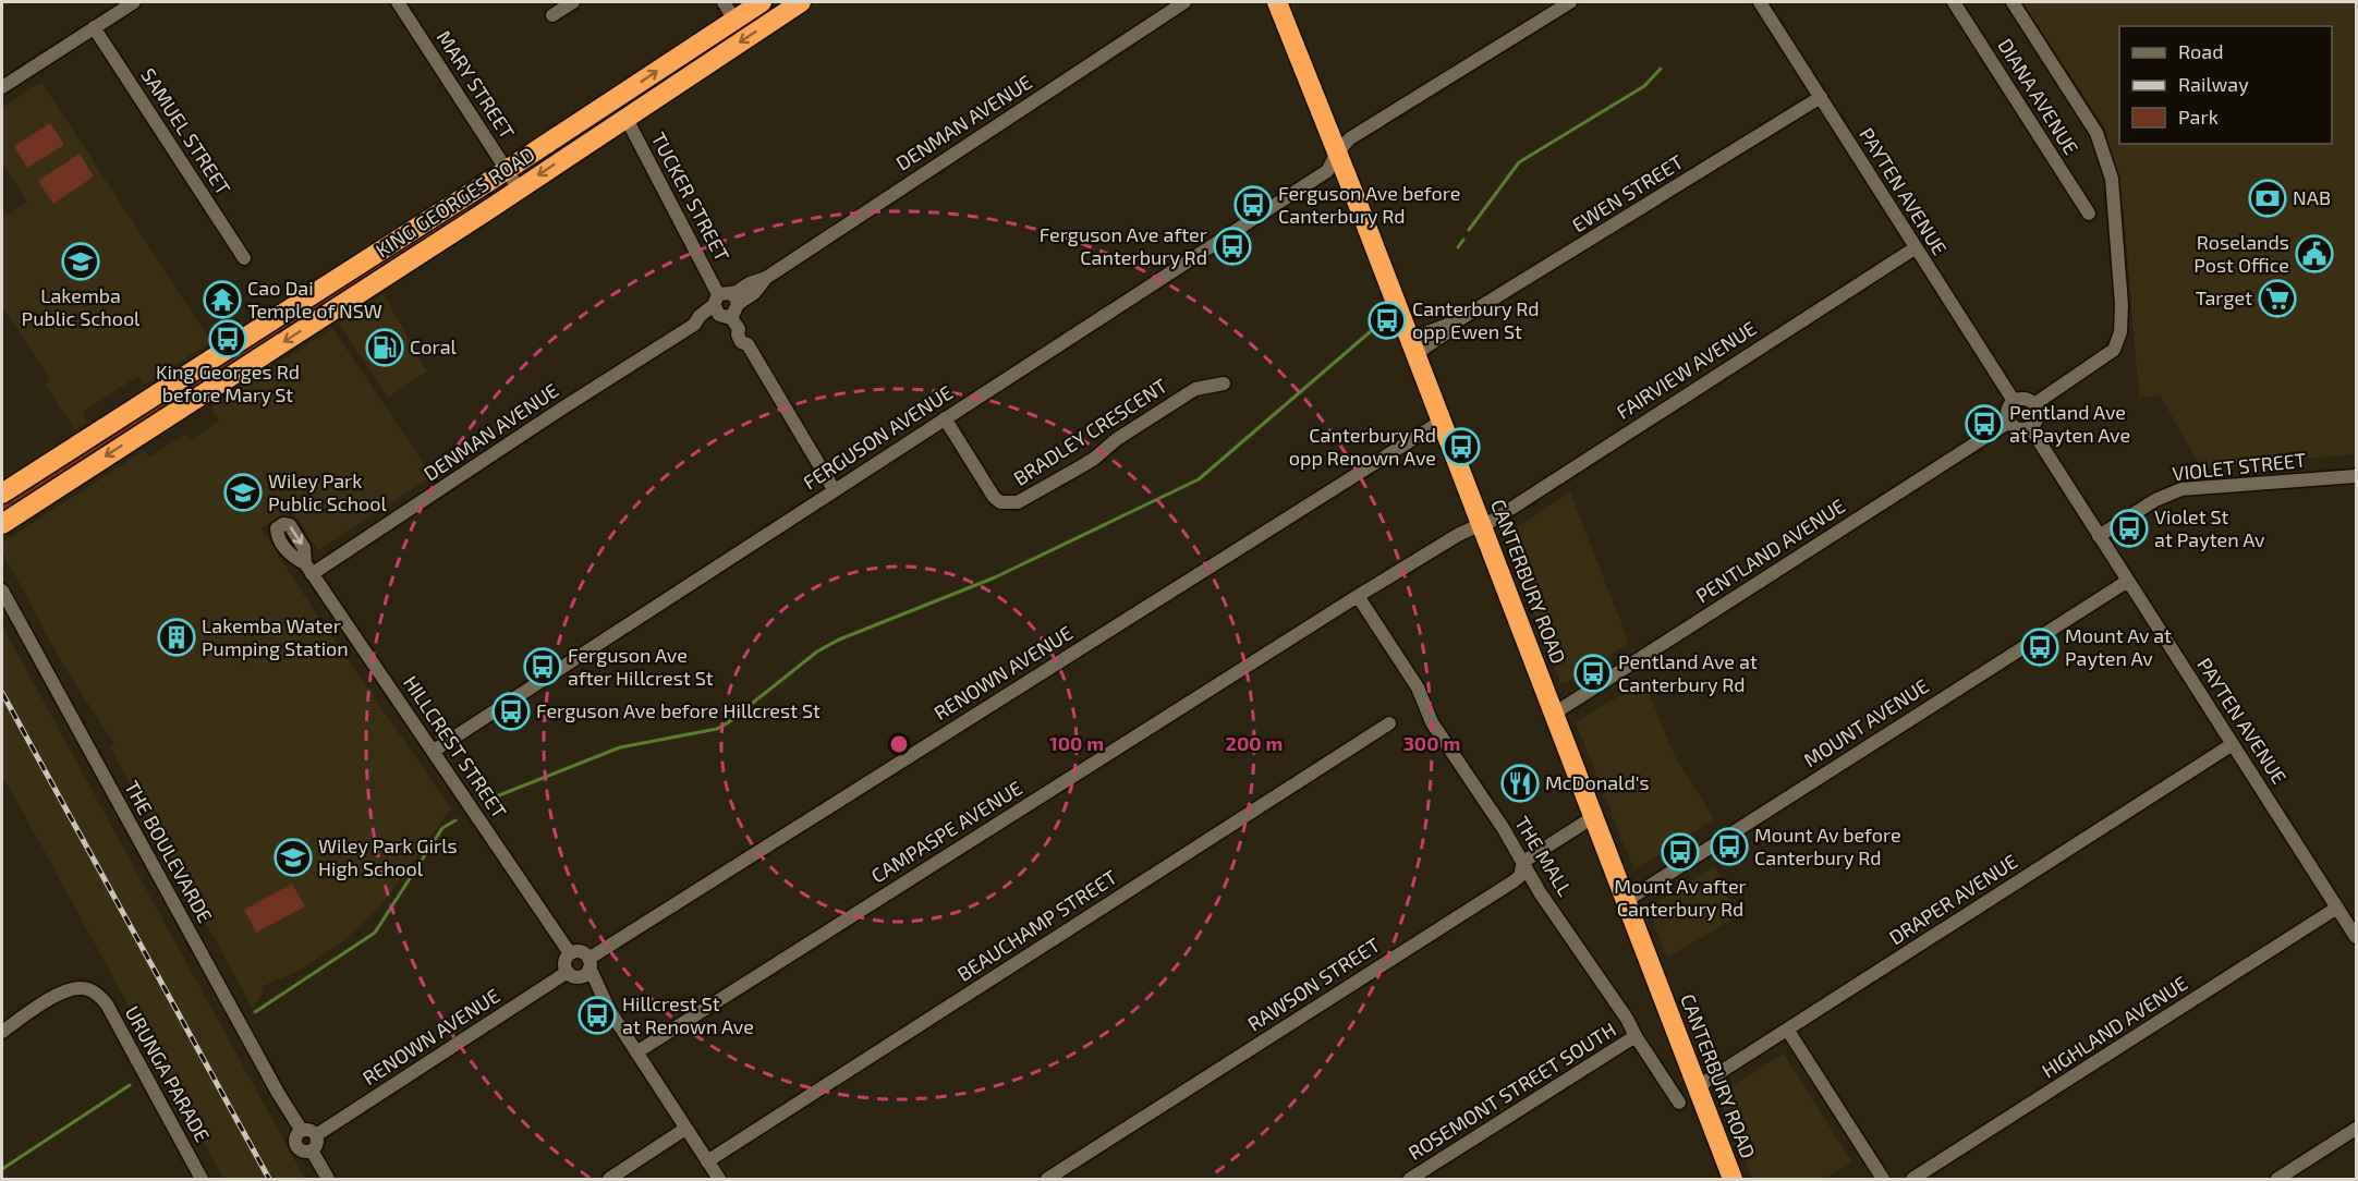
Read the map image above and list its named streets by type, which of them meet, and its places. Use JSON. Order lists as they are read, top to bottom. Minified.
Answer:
{"streets":{"highway":["KING GEORGES ROAD","CANTERBURY ROAD"],"street":["MARY STREET","DIANA AVENUE","DENMAN AVENUE","SAMUEL STREET","PAYTEN AVENUE","EWEN STREET","TUCKER STREET","FAIRVIEW AVENUE","BRADLEY CRESCENT","FERGUSON AVENUE","VIOLET STREET","PENTLAND AVENUE","RENOWN AVENUE","MOUNT AVENUE","HILLCREST STREET","CAMPASPE AVENUE","THE BOULEVARDE","THE MALL","DRAPER AVENUE","BEAUCHAMP STREET","RAWSON STREET","HIGHLAND AVENUE","URUNGA PARADE","ROSEMONT STREET SOUTH"]},"crossings":[["MARY STREET","KING GEORGES ROAD"],["DENMAN AVENUE","TUCKER STREET"],["DENMAN AVENUE","HILLCREST STREET"],["PAYTEN AVENUE","EWEN STREET"],["PAYTEN AVENUE","FAIRVIEW AVENUE"],["PAYTEN AVENUE","VIOLET STREET"],["PAYTEN AVENUE","PENTLAND AVENUE"],["PAYTEN AVENUE","MOUNT AVENUE"],["PAYTEN AVENUE","DRAPER AVENUE"],["PAYTEN AVENUE","HIGHLAND AVENUE"],["EWEN STREET","CANTERBURY ROAD"],["TUCKER STREET","KING GEORGES ROAD"],["TUCKER STREET","FERGUSON AVENUE"],["FAIRVIEW AVENUE","CANTERBURY ROAD"],["FAIRVIEW AVENUE","CAMPASPE AVENUE"],["BRADLEY CRESCENT","FERGUSON AVENUE"],["FERGUSON AVENUE","CANTERBURY ROAD"],["FERGUSON AVENUE","HILLCREST STREET"],["PENTLAND AVENUE","CANTERBURY ROAD"],["CANTERBURY ROAD","RENOWN AVENUE"],["CANTERBURY ROAD","MOUNT AVENUE"],["CANTERBURY ROAD","CAMPASPE AVENUE"],["CANTERBURY ROAD","DRAPER AVENUE"],["CANTERBURY ROAD","RAWSON STREET"],["RENOWN AVENUE","HILLCREST STREET"],["RENOWN AVENUE","THE BOULEVARDE"],["CAMPASPE AVENUE","THE MALL"],["THE MALL","RAWSON STREET"],["THE MALL","ROSEMONT STREET SOUTH"]],"places":{"bank":["NAB"],"bus stop":["Ferguson Ave before Canterbury Rd","Ferguson Ave after Canterbury Rd","Canterbury Rd opp Ewen St","King Georges Rd before Mary St","Pentland Ave at Payten Ave","Canterbury Rd opp Renown Ave","Violet St at Payten Av","Mount Av at Payten Av","Ferguson Ave after Hillcrest St","Pentland Ave at Canterbury Rd","Ferguson Ave before Hillcrest St","Mount Av before Canterbury Rd","Mount Av after Canterbury Rd","Hillcrest St at Renown Ave"],"public building":["Roselands Post Office"],"school or university":["Lakemba Public School","Wiley Park Public School","Wiley Park Girls High School"],"supermarket":["Target"],"temple":["Cao Dai Temple of NSW"],"fuel station":["Coral"],"building":["Lakemba Water Pumping Station"],"restaurant":["McDonald's"]},"legend":["Road","Railway","Park"],"rings":["100 m","200 m","300 m"]}
